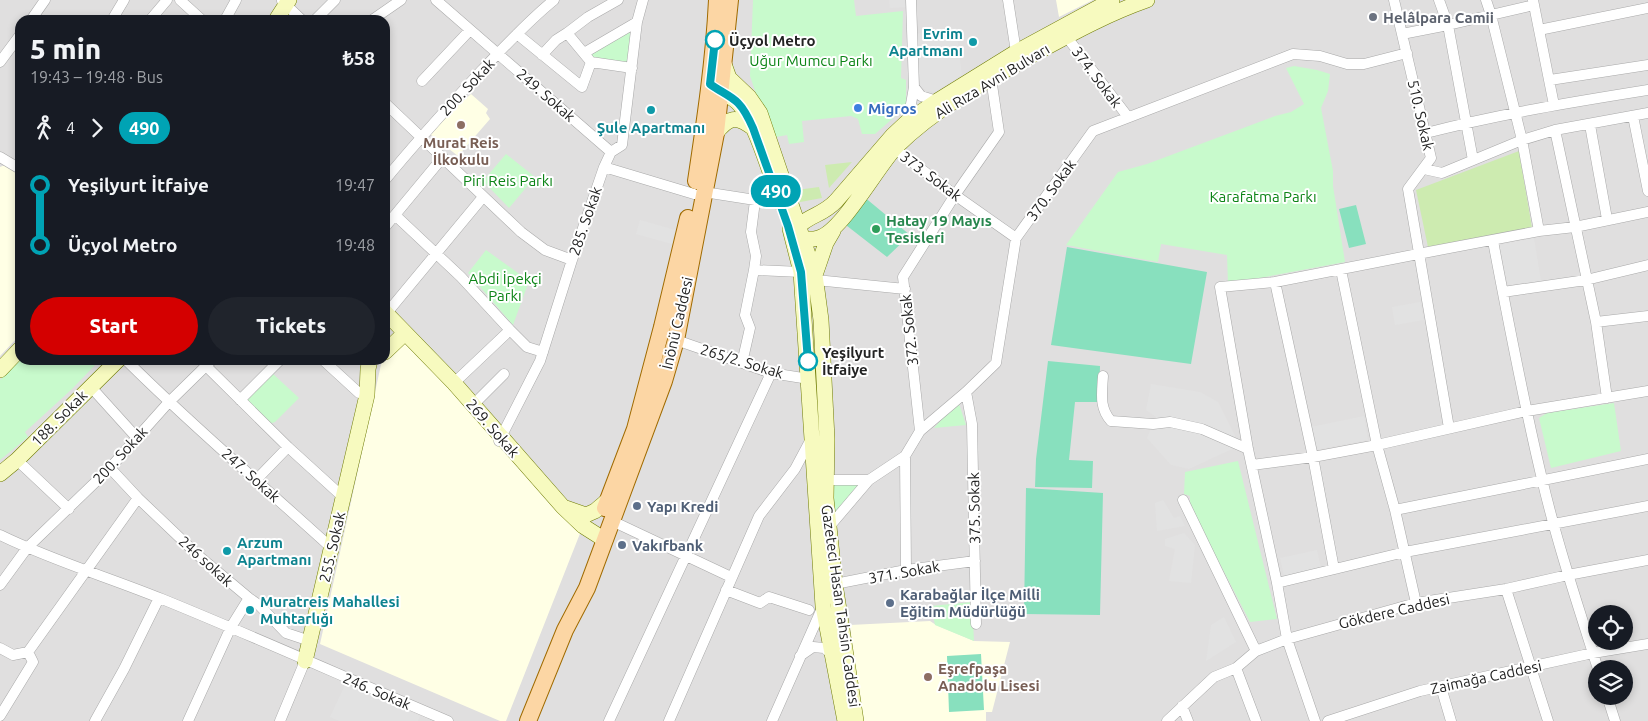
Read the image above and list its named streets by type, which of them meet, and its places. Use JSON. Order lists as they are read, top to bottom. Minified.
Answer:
{"streets":{"main road":["Ali Rıza Avni Bulvarı","İnönü Caddesi","188. Sokak","269. Sokak","255. Sokak","Gazeteci Hasan Tahsin Caddesi"],"street":["374. Sokak","200. Sokak","249. Sokak","510. Sokak","373. Sokak","370. Sokak","285. Sokak","372. Sokak","265/2. Sokak","247. Sokak","375. Sokak","246 sokak","371. Sokak","Gökdere Caddesi","Zaimağa Caddesi","246. Sokak"]},"crossings":[["374. Sokak","Ali Rıza Avni Bulvarı"],["374. Sokak","370. Sokak"],["Ali Rıza Avni Bulvarı","373. Sokak"],["Ali Rıza Avni Bulvarı","372. Sokak"],["Ali Rıza Avni Bulvarı","Gazeteci Hasan Tahsin Caddesi"],["200. Sokak","249. Sokak"],["200. Sokak","247. Sokak"],["200. Sokak","246 sokak"],["200. Sokak","246. Sokak"],["249. Sokak","285. Sokak"],["510. Sokak","370. Sokak"],["373. Sokak","370. Sokak"],["373. Sokak","372. Sokak"],["370. Sokak","372. Sokak"],["370. Sokak","375. Sokak"],["370. Sokak","Gazeteci Hasan Tahsin Caddesi"],["285. Sokak","269. Sokak"],["İnönü Caddesi","265/2. Sokak"],["İnönü Caddesi","269. Sokak"],["İnönü Caddesi","Gazeteci Hasan Tahsin Caddesi"],["265/2. Sokak","Gazeteci Hasan Tahsin Caddesi"],["247. Sokak","255. Sokak"],["375. Sokak","371. Sokak"],["255. Sokak","246 sokak"],["255. Sokak","246. Sokak"],["371. Sokak","Gazeteci Hasan Tahsin Caddesi"]],"parks":["Uğur Mumcu Parkı","Piri Reis Parkı","Karafatma Parkı","Abdi İpekçi Parkı"],"places":["Helâlpara Camii","Üçyol Metro","Evrim Apartmanı","Migros","Şule Apartmanı","Murat Reis İlkokulu","Hatay 19 Mayıs Tesisleri","Yeşilyurt İtfaiye","Yapı Kredi","Vakıfbank","Arzum Apartmanı","Karabağlar İlçe Milli Eğitim Müdürlüğü","Muratreis Mahallesi Muhtarlığı","Eşrefpaşa Anadolu Lisesi"],"lines":["bus line 490"],"page":{"on_map":"490","heading":["5 min","19:43 – 19:48 · Bus","₺58"],"legs":["4","490"],"list":[{"name":"Yeşilyurt İtfaiye","value":"19:47"},{"name":"Üçyol Metro","value":"19:48"}],"buttons":["Start","Tickets"]}}
